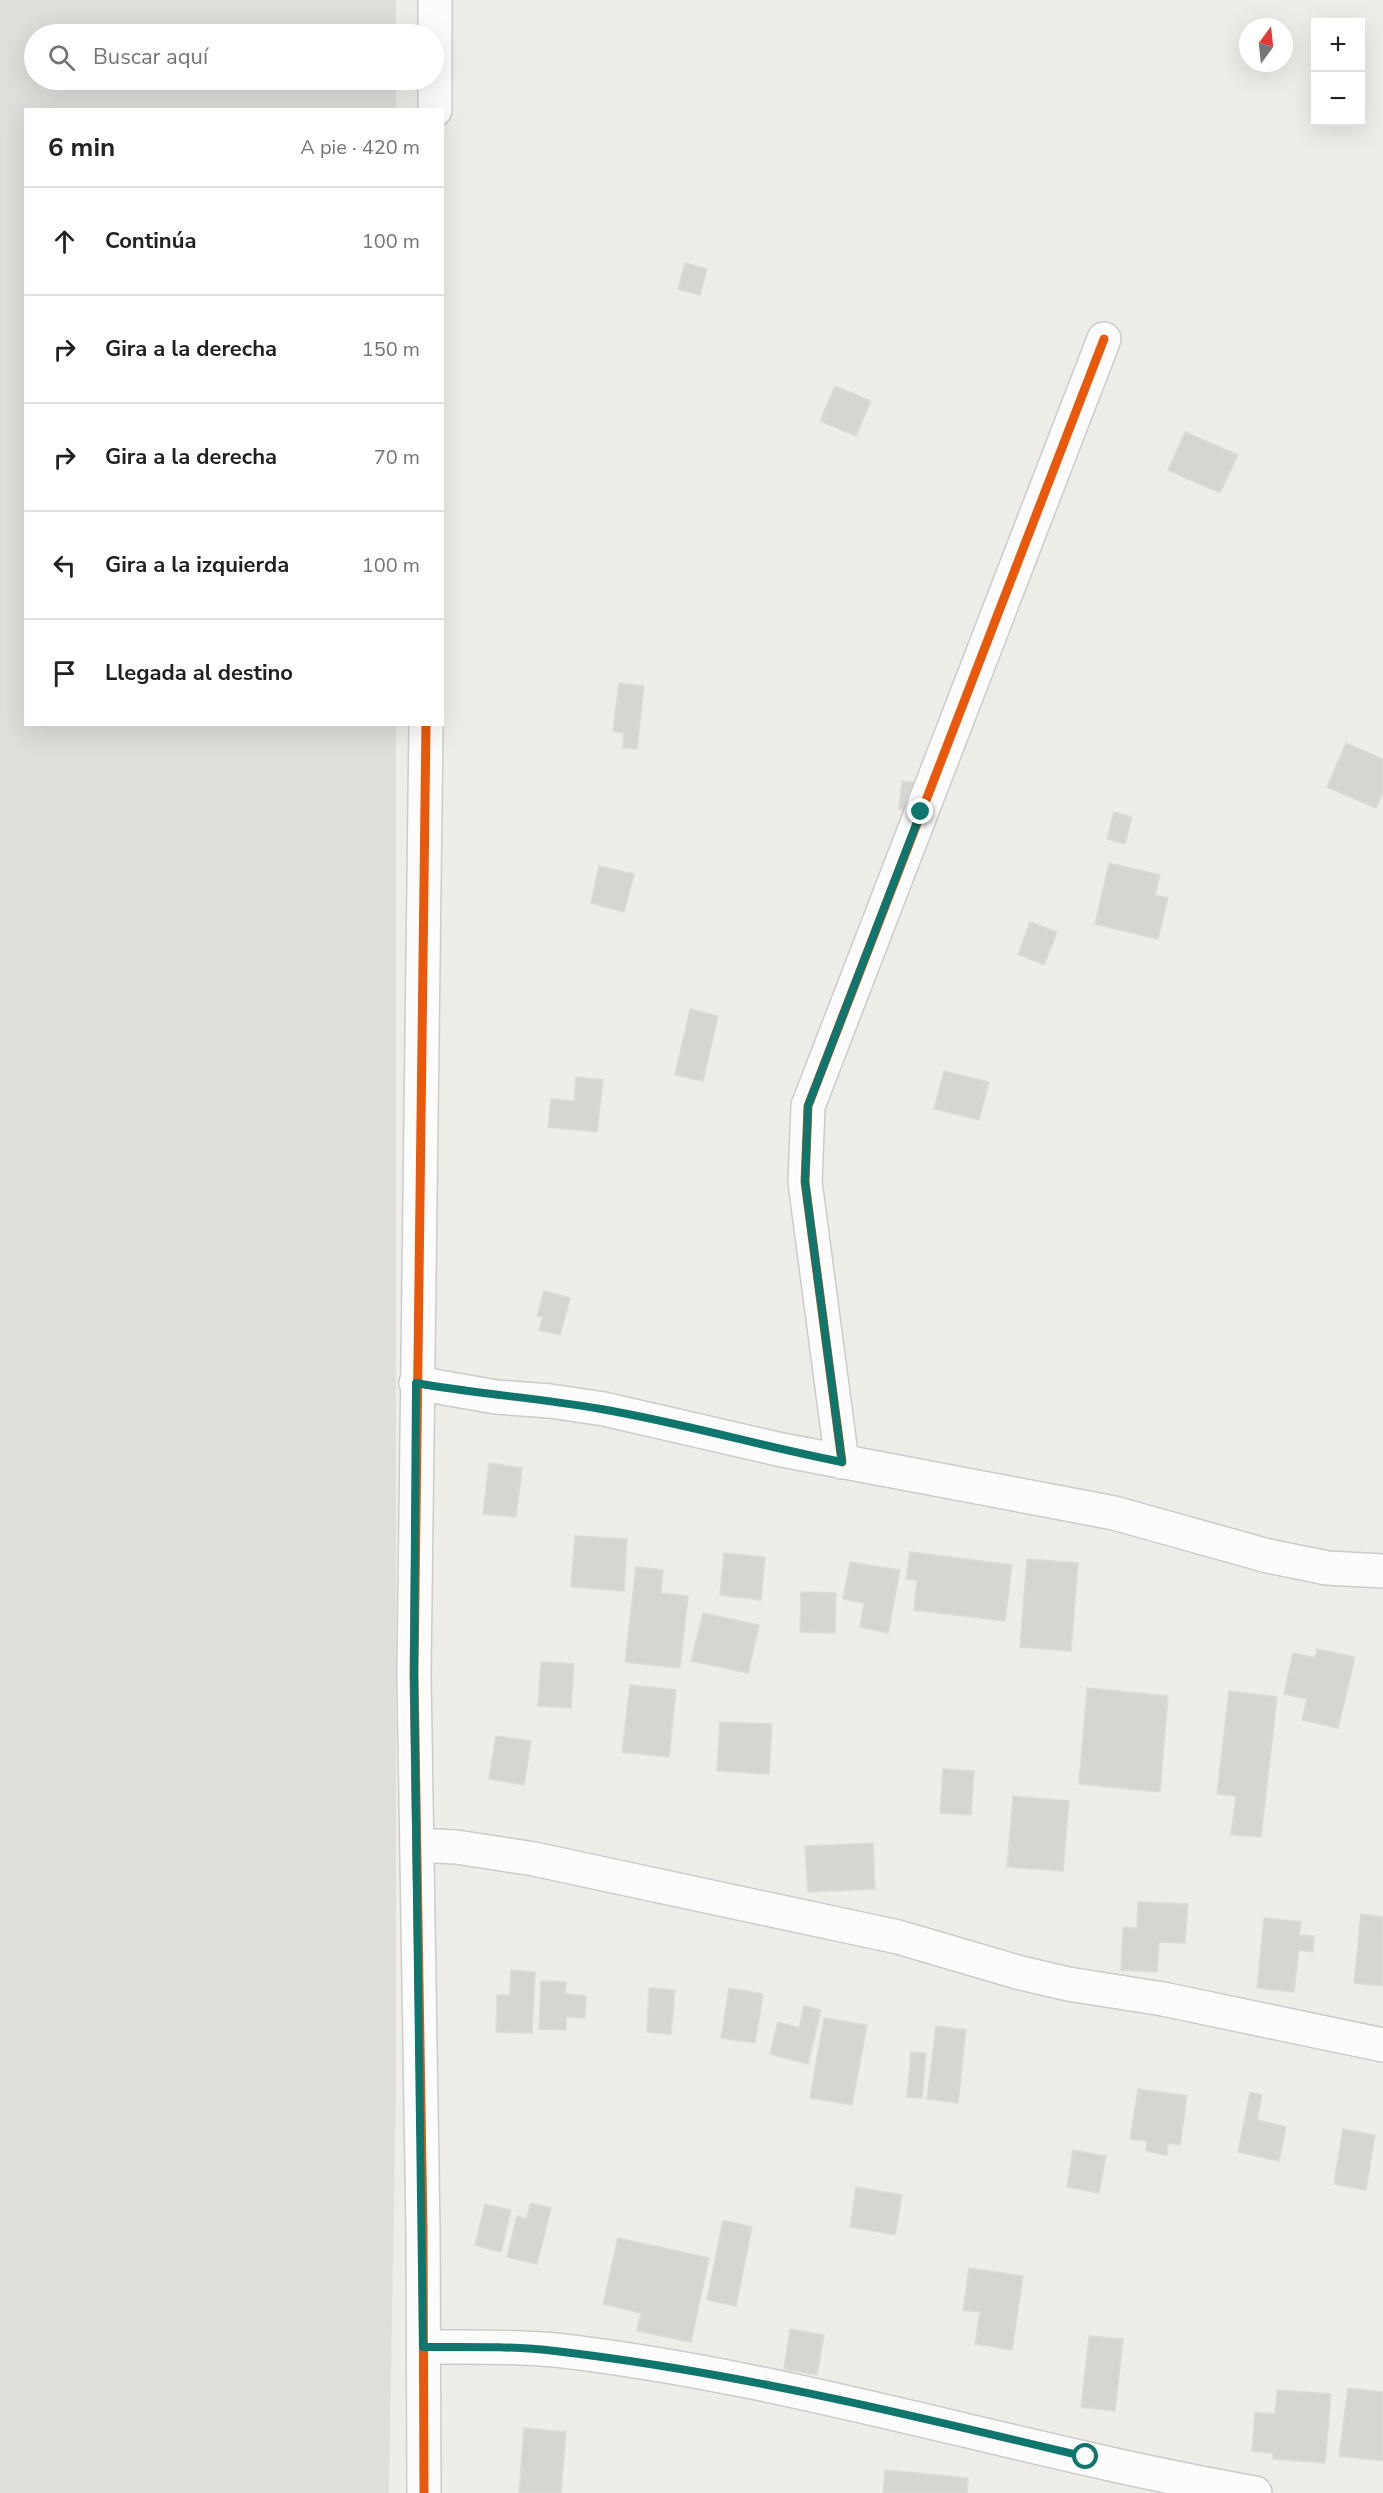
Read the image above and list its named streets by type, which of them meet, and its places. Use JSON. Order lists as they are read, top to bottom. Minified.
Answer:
{"north":"top","page":{"map_buttons":["+","−"],"search":"Buscar aquí","heading":["6 min","A pie · 420 m"],"list":[["Continúa","100 m"],["Gira a la derecha","150 m"],["Gira a la derecha","70 m"],["Gira a la izquierda","100 m"],"Llegada al destino"]}}
